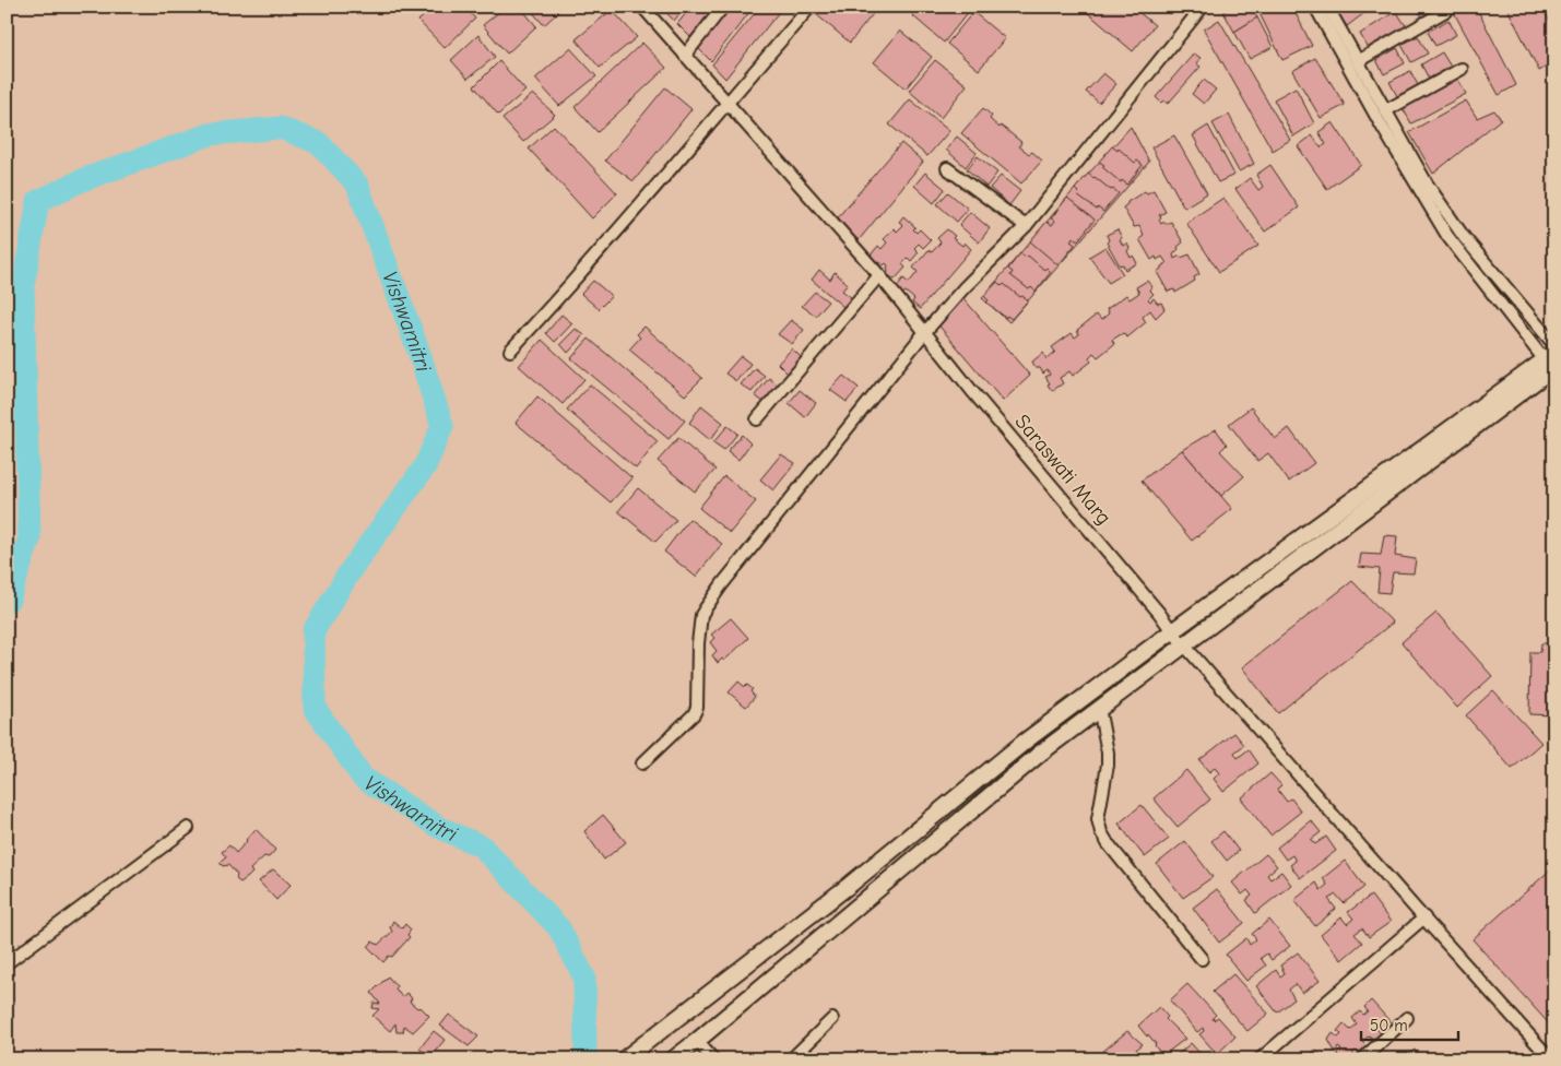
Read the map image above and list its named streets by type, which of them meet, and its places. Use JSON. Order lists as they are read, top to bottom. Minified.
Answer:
{"streets":{"street":["Saraswati Marg"]},"water":["Vishwamitri"],"scale_bar":"50 m"}
